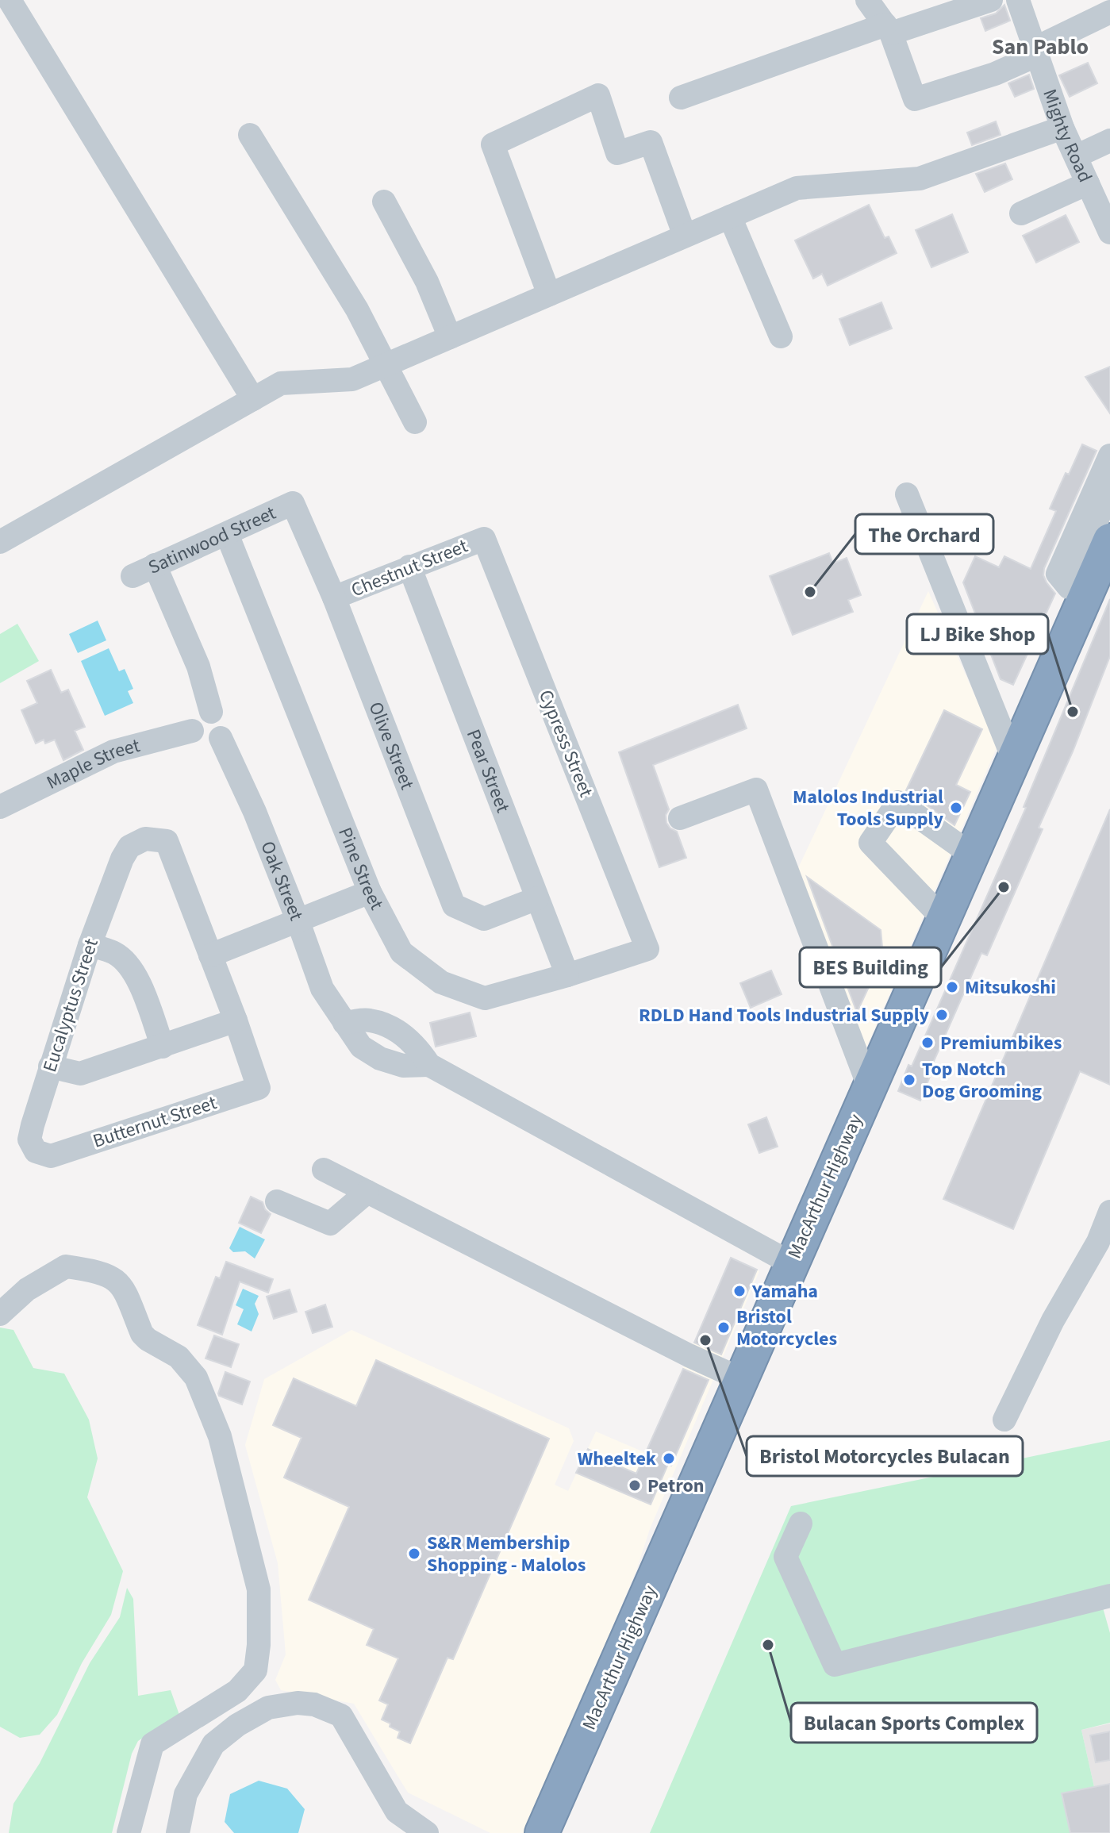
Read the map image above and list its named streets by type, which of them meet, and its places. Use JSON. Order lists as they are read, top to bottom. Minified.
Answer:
{"streets":{"highway":["MacArthur Highway"],"street":["Mighty Road","Satinwood Street","Chestnut Street","Cypress Street","Olive Street","Maple Street","Pear Street","Pine Street","Oak Street","Eucalyptus Street","Butternut Street"]},"crossings":[["Satinwood Street","Olive Street"],["Satinwood Street","Pine Street"],["Chestnut Street","Cypress Street"],["Chestnut Street","Olive Street"],["Chestnut Street","Pear Street"],["Cypress Street","Pine Street"],["Olive Street","Pear Street"],["Maple Street","Oak Street"],["Pear Street","Pine Street"],["Oak Street","MacArthur Highway"],["Eucalyptus Street","Butternut Street"]],"districts":["San Pablo"],"places":["The Orchard","LJ Bike Shop","Malolos Industrial Tools Supply","BES Building","Mitsukoshi","RDLD Hand Tools Industrial Supply","Premiumbikes","Top Notch Dog Grooming","Yamaha","Bristol Motorcycles","Bristol Motorcycles Bulacan","Wheeltek","Petron","S&R Membership Shopping - Malolos","Bulacan Sports Complex"]}
